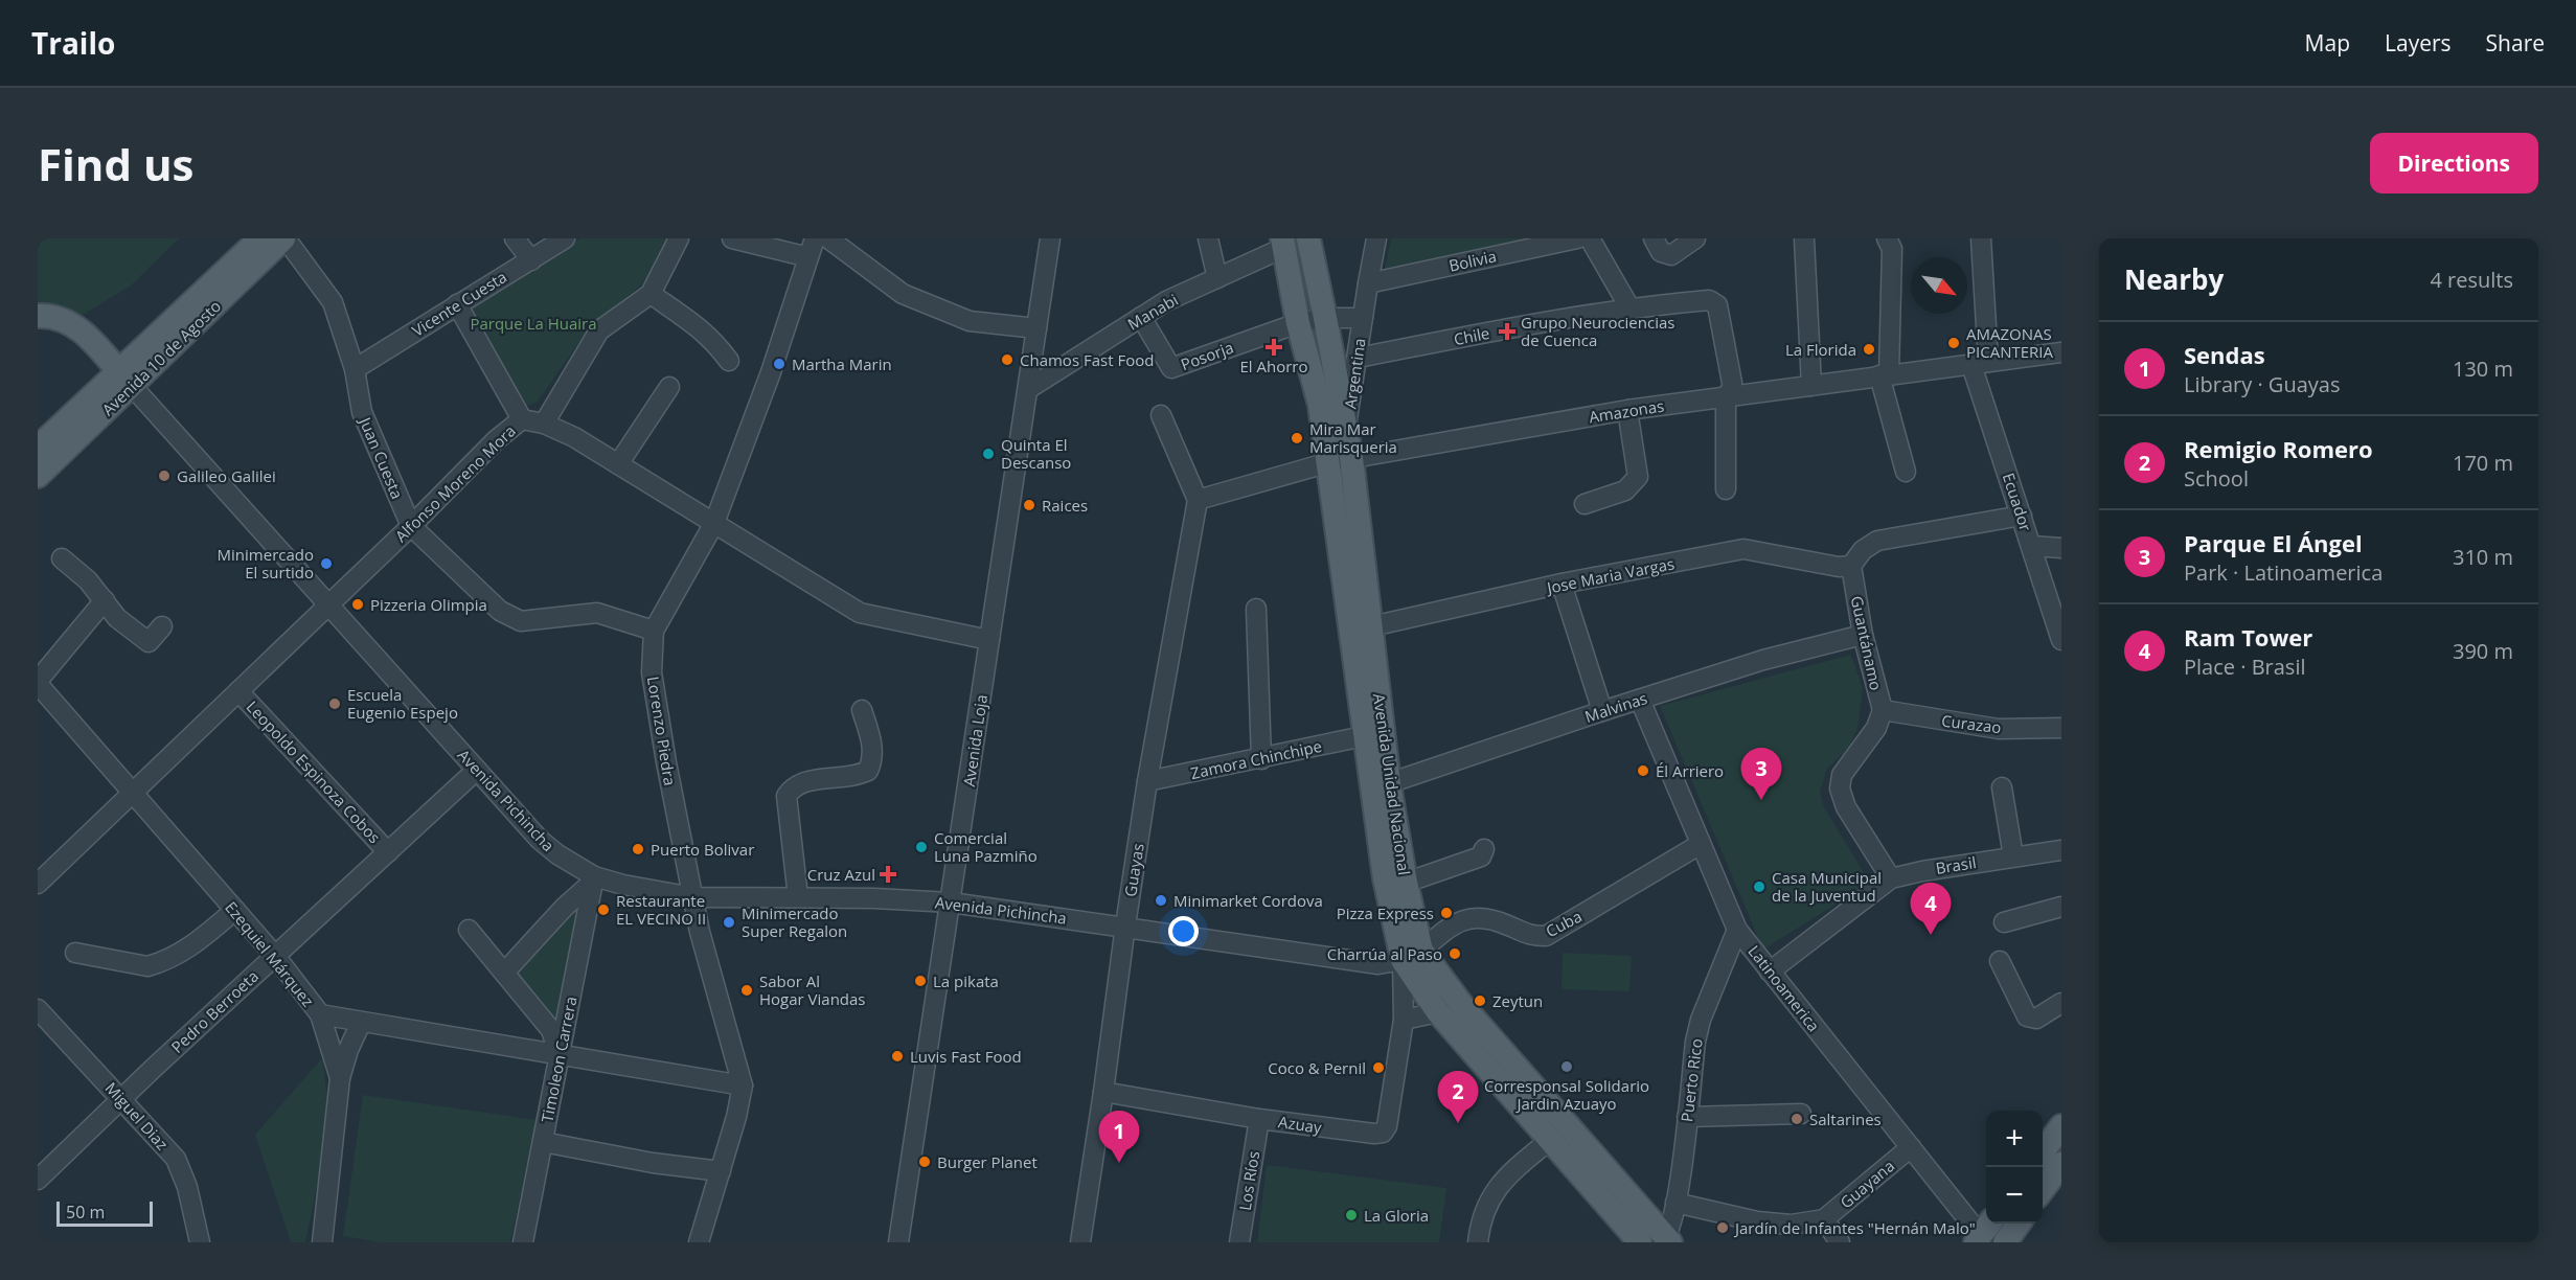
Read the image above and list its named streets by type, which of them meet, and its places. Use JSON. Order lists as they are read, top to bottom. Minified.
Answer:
{"streets":{"main road":["Avenida 10 de Agosto","Avenida Unidad Nacional"],"street":["Bolivia","Vicente Cuesta","Manabi","Chile","Posorja","Argentina","Amazonas","Juan Cuesta","Alfonso Moreno Mora","Ecuador","Jose Maria Vargas","Guantánamo","Malvinas","Curazao","Lorenzo Piedra","Avenida Loja","Zamora Chinchipe","Leopoldo Espinoza Cobos","Avenida Pichincha","Brasil","Guayas","Cuba","Ezequiel Márquez","Latinoamerica","Pedro Berroeta","Timoleon Carrera","Puerto Rico","Miguel Diaz","Azuay","Los Ríos","Guayana"]},"crossings":[["Bolivia","Argentina"],["Vicente Cuesta","Juan Cuesta"],["Manabi","Posorja"],["Manabi","Avenida Loja"],["Manabi","Avenida Unidad Nacional"],["Chile","Argentina"],["Chile","Amazonas"],["Posorja","Argentina"],["Posorja","Avenida Unidad Nacional"],["Avenida 10 de Agosto","Juan Cuesta"],["Avenida 10 de Agosto","Avenida Pichincha"],["Argentina","Avenida Unidad Nacional"],["Amazonas","Ecuador"],["Amazonas","Avenida Unidad Nacional"],["Amazonas","Guayas"],["Juan Cuesta","Alfonso Moreno Mora"],["Juan Cuesta","Lorenzo Piedra"],["Alfonso Moreno Mora","Lorenzo Piedra"],["Alfonso Moreno Mora","Avenida Loja"],["Alfonso Moreno Mora","Leopoldo Espinoza Cobos"],["Alfonso Moreno Mora","Avenida Pichincha"],["Alfonso Moreno Mora","Ezequiel Márquez"],["Jose Maria Vargas","Guantánamo"],["Jose Maria Vargas","Avenida Unidad Nacional"],["Guantánamo","Malvinas"],["Guantánamo","Curazao"],["Guantánamo","Brasil"],["Malvinas","Avenida Unidad Nacional"],["Malvinas","Latinoamerica"],["Lorenzo Piedra","Avenida Pichincha"],["Lorenzo Piedra","Ezequiel Márquez"],["Avenida Loja","Avenida Pichincha"],["Zamora Chinchipe","Avenida Unidad Nacional"],["Zamora Chinchipe","Guayas"],["Leopoldo Espinoza Cobos","Pedro Berroeta"],["Avenida Unidad Nacional","Avenida Pichincha"],["Avenida Unidad Nacional","Cuba"],["Avenida Unidad Nacional","Puerto Rico"],["Avenida Unidad Nacional","Azuay"],["Avenida Pichincha","Guayas"],["Avenida Pichincha","Cuba"],["Avenida Pichincha","Pedro Berroeta"],["Avenida Pichincha","Timoleon Carrera"],["Avenida Pichincha","Azuay"],["Brasil","Latinoamerica"],["Guayas","Azuay"],["Cuba","Latinoamerica"],["Cuba","Azuay"],["Ezequiel Márquez","Pedro Berroeta"],["Ezequiel Márquez","Timoleon Carrera"],["Latinoamerica","Puerto Rico"],["Latinoamerica","Guayana"],["Pedro Berroeta","Miguel Diaz"],["Azuay","Los Ríos"]],"parks":["Parque La Huaira"],"places":{"health":["Grupo Neurociencias de Cuenca","El Ahorro","Cruz Azul"],"other":["AMAZONAS PICANTERIA","La Florida","Chamos Fast Food","Martha Marin","Mira Mar Marisqueria","Quinta El Descanso","Galileo Galilei","Raices","Minimercado El surtido","Pizzeria Olimpia","Escuela Eugenio Espejo","Él Arriero","Comercial Luna Pazmiño","Puerto Bolivar","Casa Municipal de la Juventud","Minimarket Cordova","Restaurante EL VECINO II","Pizza Express","Minimercado Super Regalon","Charrúa al Paso","La pikata","Sabor Al Hogar Viandas","Zeytun","Luvis Fast Food","Corresponsal Solidario Jardin Azuayo","Coco & Pernil","Saltarines","Burger Planet","La Gloria","Jardín de Infantes \"Hernán Malo\""]},"scale_bar":"50 m","north":"bottom right","page":{"header":"Trailo","nav":["Map","Layers","Share"],"buttons":"Directions","title":"Find us","heading":["Nearby","4 results"],"list":[{"mark":"1","name":"Sendas","note":"Library · Guayas","value":"130 m"},{"mark":"2","name":"Remigio Romero","note":"School","value":"170 m"},{"mark":"3","name":"Parque El Ángel","note":"Park · Latinoamerica","value":"310 m"},{"mark":"4","name":"Ram Tower","note":"Place · Brasil","value":"390 m"}],"pins":["3","4","2","1"],"map_buttons":["+","−"],"scale":"50 m"}}
